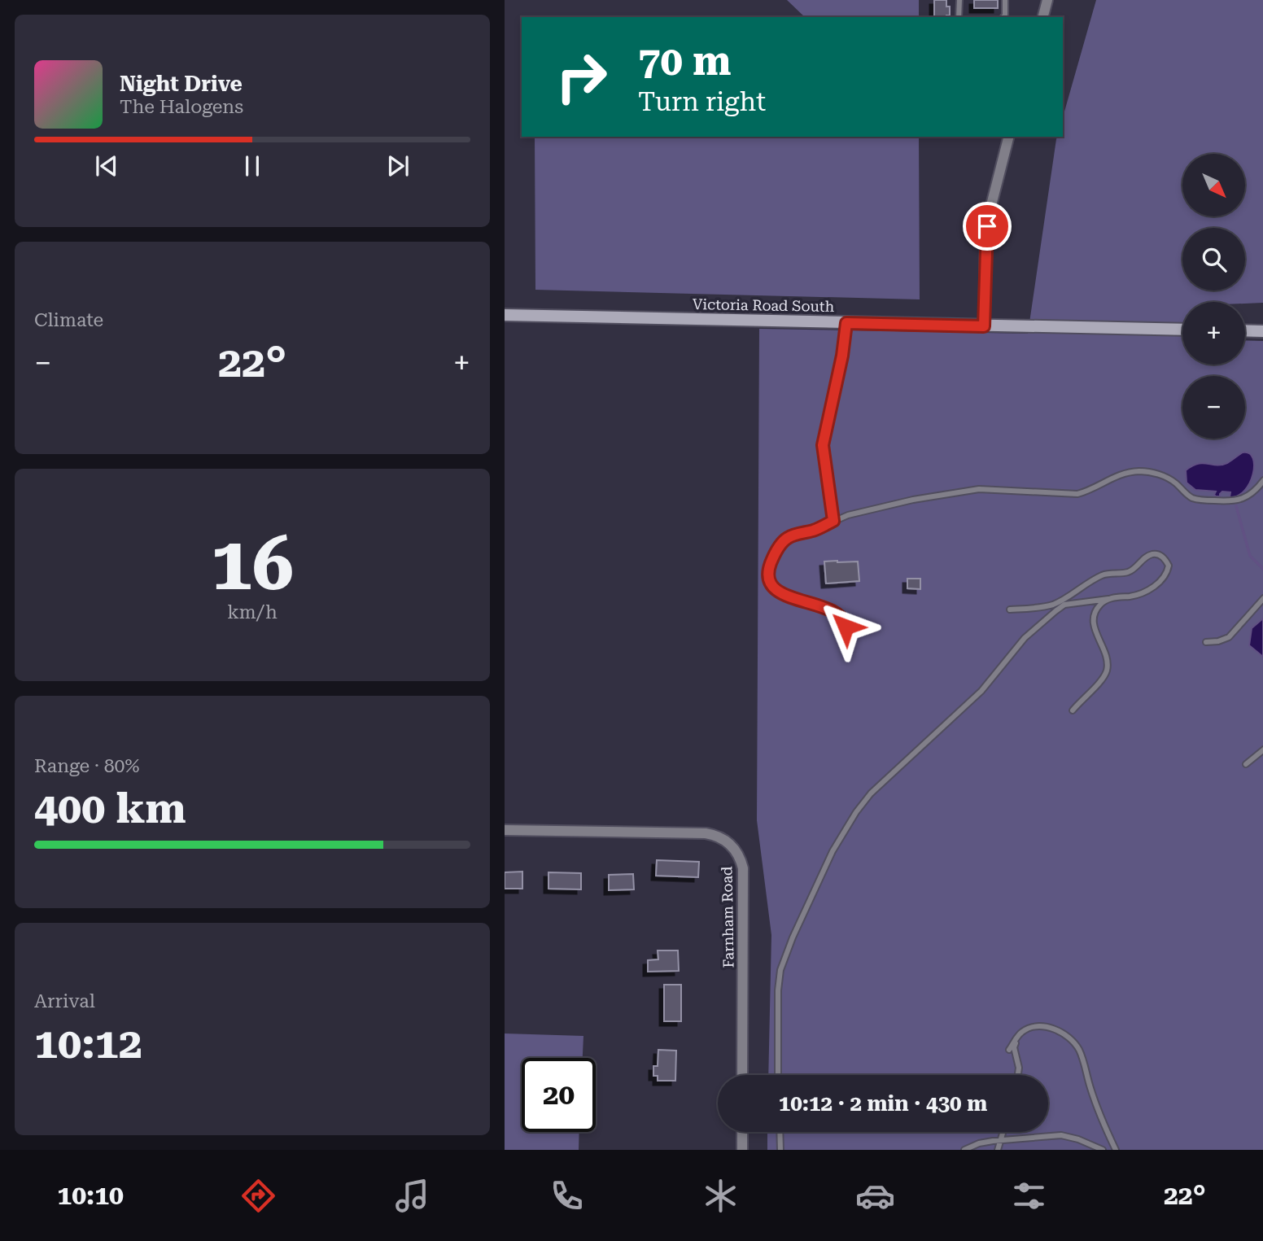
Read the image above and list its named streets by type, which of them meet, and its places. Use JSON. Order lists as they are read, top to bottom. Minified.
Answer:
{"streets":{"main road":["Victoria Road South"],"street":["Farnham Road"]},"north":"bottom right","page":{"turn":["70 m","Turn right"],"song":["Night Drive","The Halogens"],"map_buttons":["+","−"],"tile":["Climate",["16","km/h"],["Range · 80%","400 km"],["Arrival","10:12"]],"heat":["−","22°","+"],"limit":"20","trip":"10:12 · 2 min · 430 m","tabs":["10:10","22°"]}}
